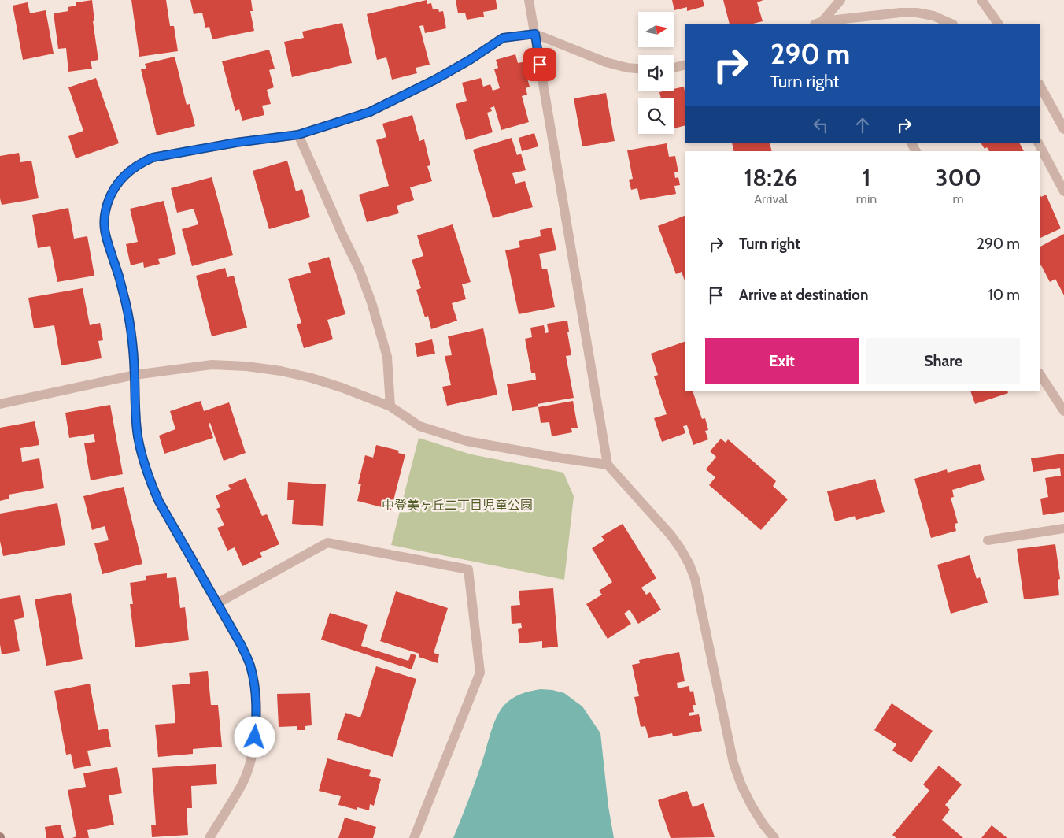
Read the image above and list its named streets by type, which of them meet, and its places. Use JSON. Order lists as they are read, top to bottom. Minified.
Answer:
{"parks":["中登美ヶ丘二丁目児童公園"],"north":"right","page":{"turn":["290 m","Turn right"],"eta":["18:26","Arrival","1","min","300","m"],"list":[{"name":"Turn right","value":"290 m"},{"name":"Arrive at destination","value":"10 m"}],"buttons":["Exit","Share"]}}
